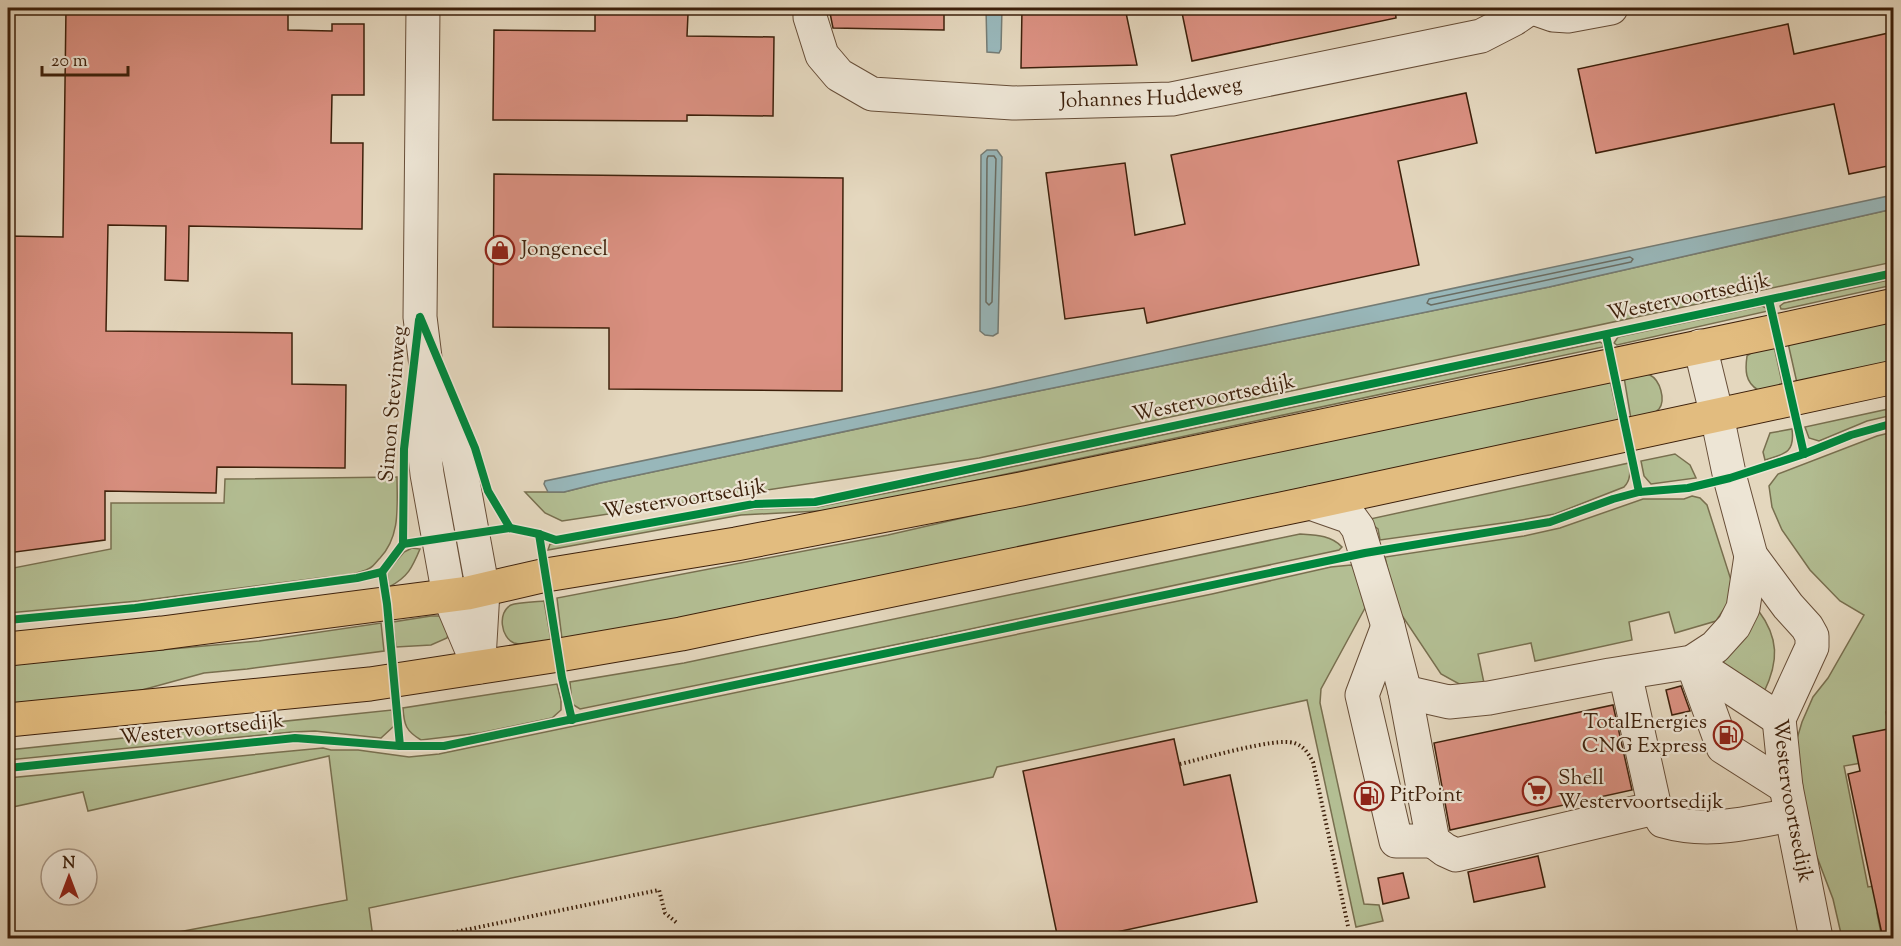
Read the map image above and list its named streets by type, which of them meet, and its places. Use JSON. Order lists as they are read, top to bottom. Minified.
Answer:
{"streets":{"main road":["Westervoortsedijk"],"street":["Johannes Huddeweg","Simon Stevinweg"]},"crossings":[["Westervoortsedijk","Simon Stevinweg"]],"places":{"shop":["Jongeneel"],"fuel station":["TotalEnergies CNG Express","PitPoint"],"supermarket":["Shell Westervoortsedijk"]},"scale_bar":"20 m","north":"top"}
